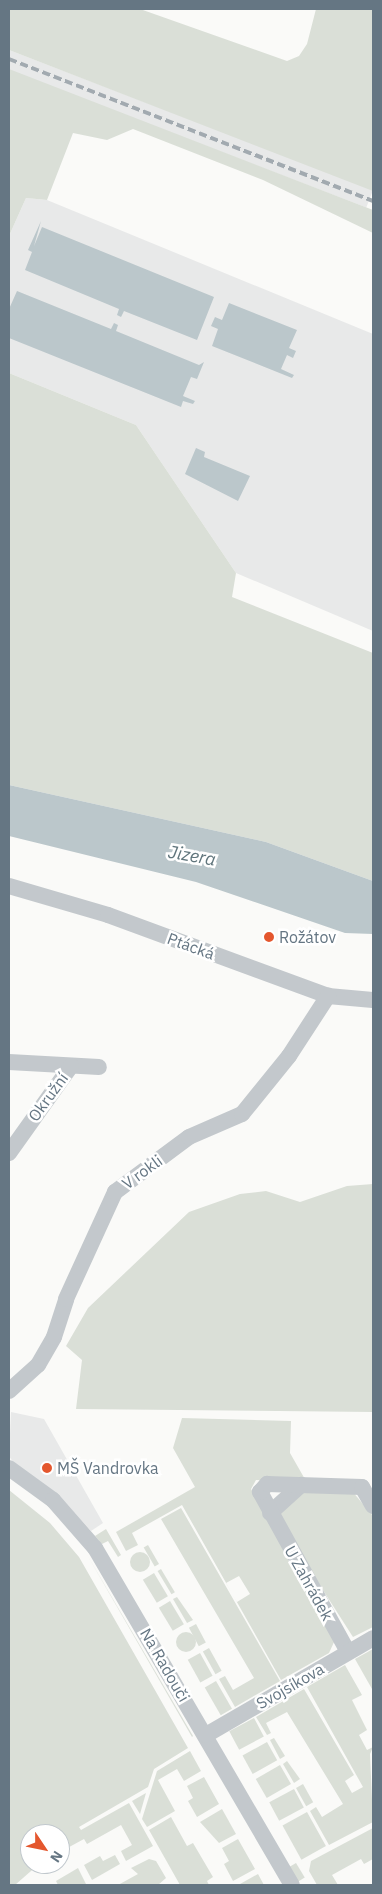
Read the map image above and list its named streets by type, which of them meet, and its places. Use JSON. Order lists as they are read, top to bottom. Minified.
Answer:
{"streets":{"street":["Ptácká","Okružní","V rokli","U Zahrádek","Na Radouči","Svojsíkova"]},"crossings":[["Ptácká","V rokli"],["U Zahrádek","Svojsíkova"],["Na Radouči","Svojsíkova"]],"water":["Jizera"],"places":["Rožátov","MŠ Vandrovka"],"north":"bottom right"}
